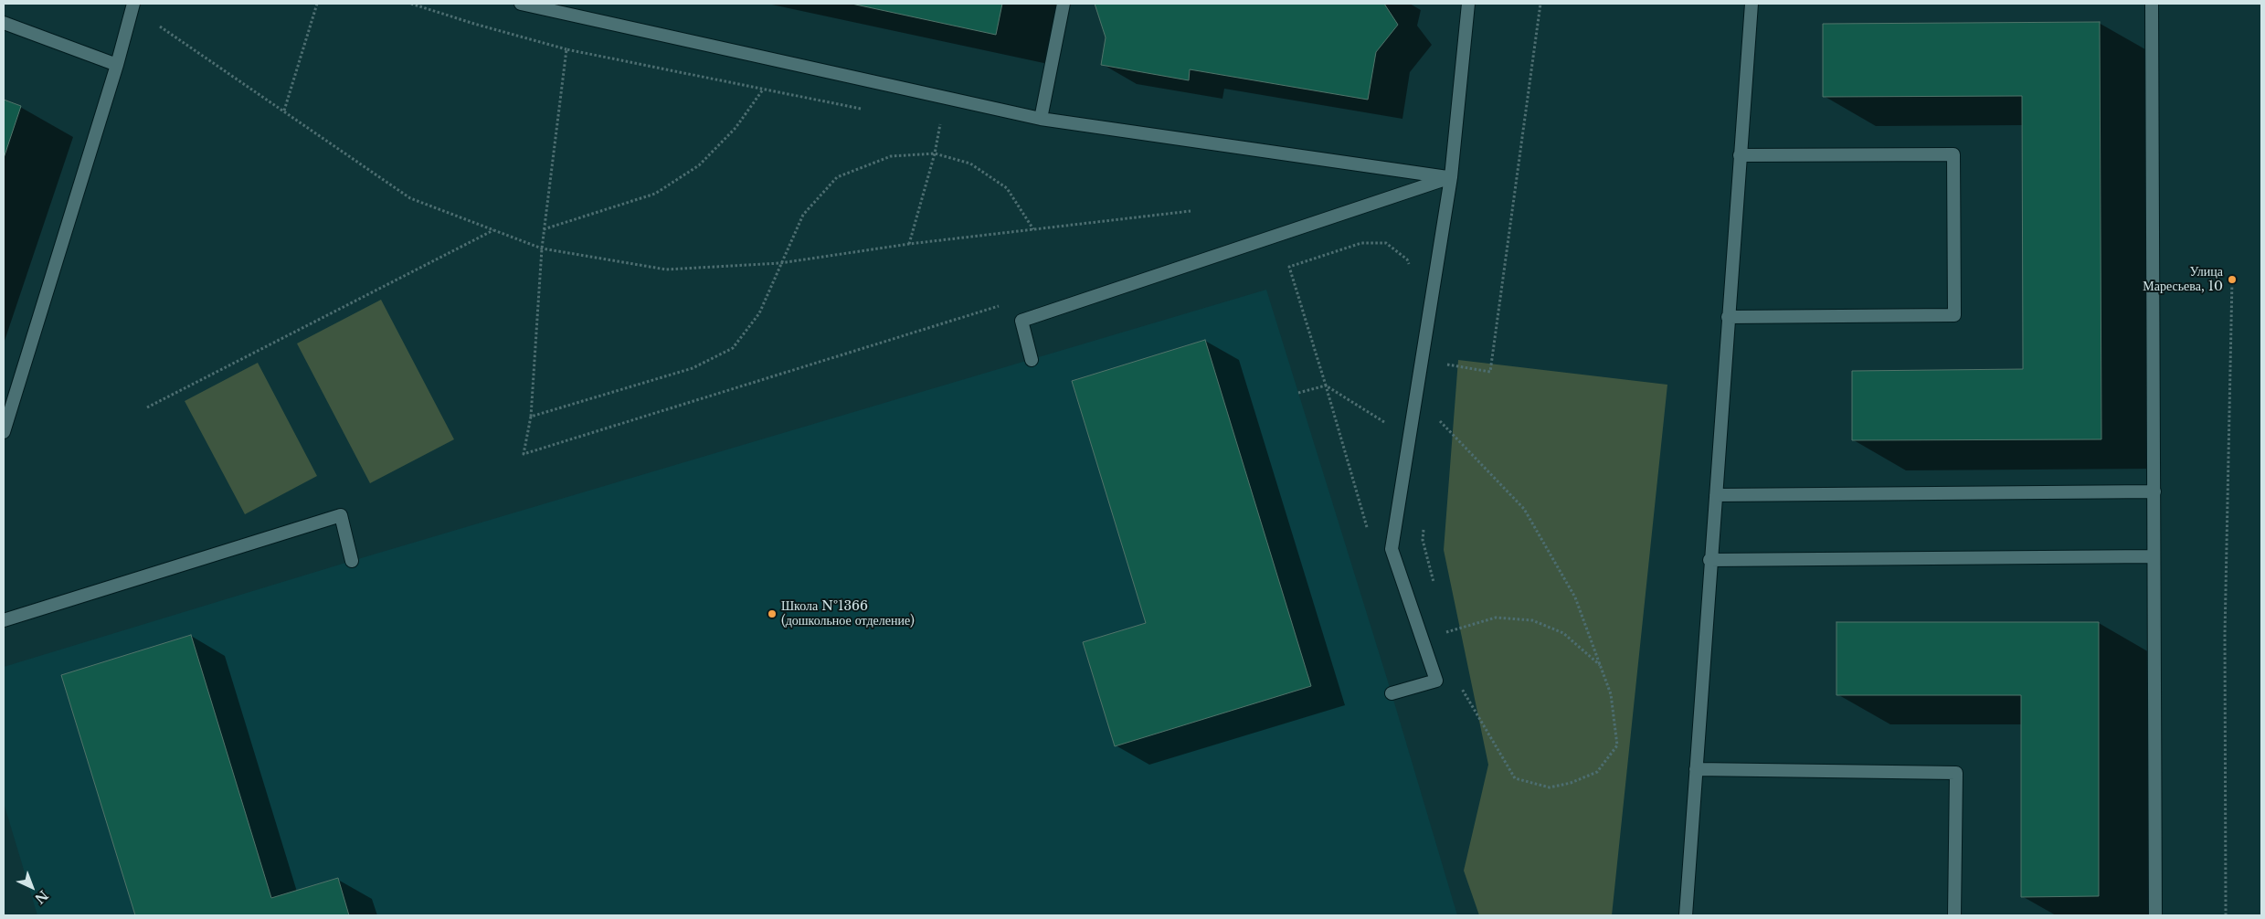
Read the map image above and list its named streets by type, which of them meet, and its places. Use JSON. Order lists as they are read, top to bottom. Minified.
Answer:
{"places":["Улица Маресьева, 10","Школа №1366 (дошкольное отделение)"],"north":"bottom right"}
